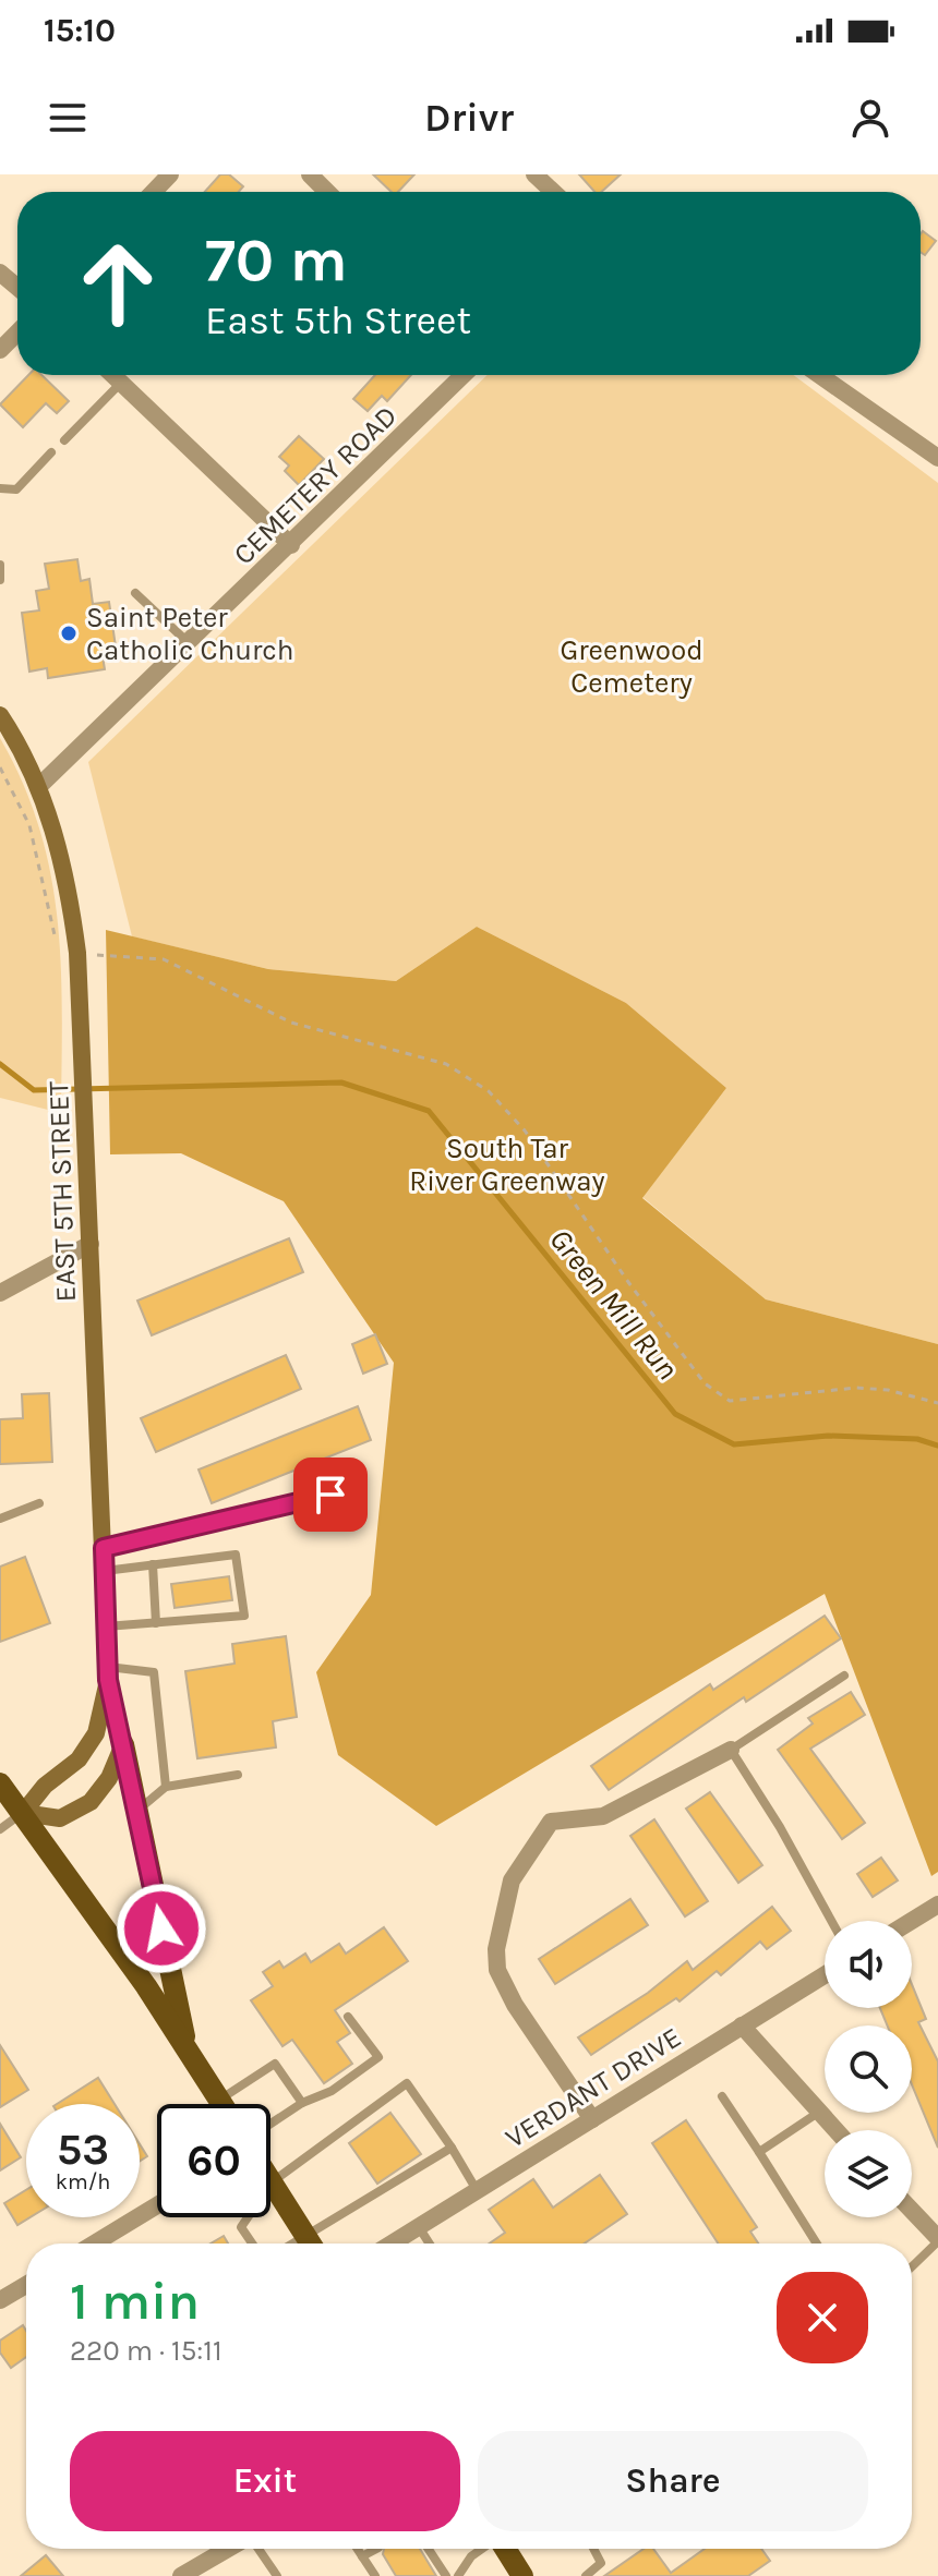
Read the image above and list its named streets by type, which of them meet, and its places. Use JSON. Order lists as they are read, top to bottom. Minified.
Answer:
{"streets":{"main road":["EAST 5TH STREET"],"street":["CEMETERY ROAD","VERDANT DRIVE"]},"crossings":[["CEMETERY ROAD","EAST 5TH STREET"]],"water":["Green Mill Run"],"parks":["Greenwood Cemetery","South Tar River Greenway"],"places":["Saint Peter Catholic Church"],"page":{"status":"15:10","header":"Drivr","turn":["70 m","East 5th Street"],"speed":"53 km/h","limit":"60","heading":["1 min","220 m · 15:11"],"buttons":["Exit","Share"]}}
